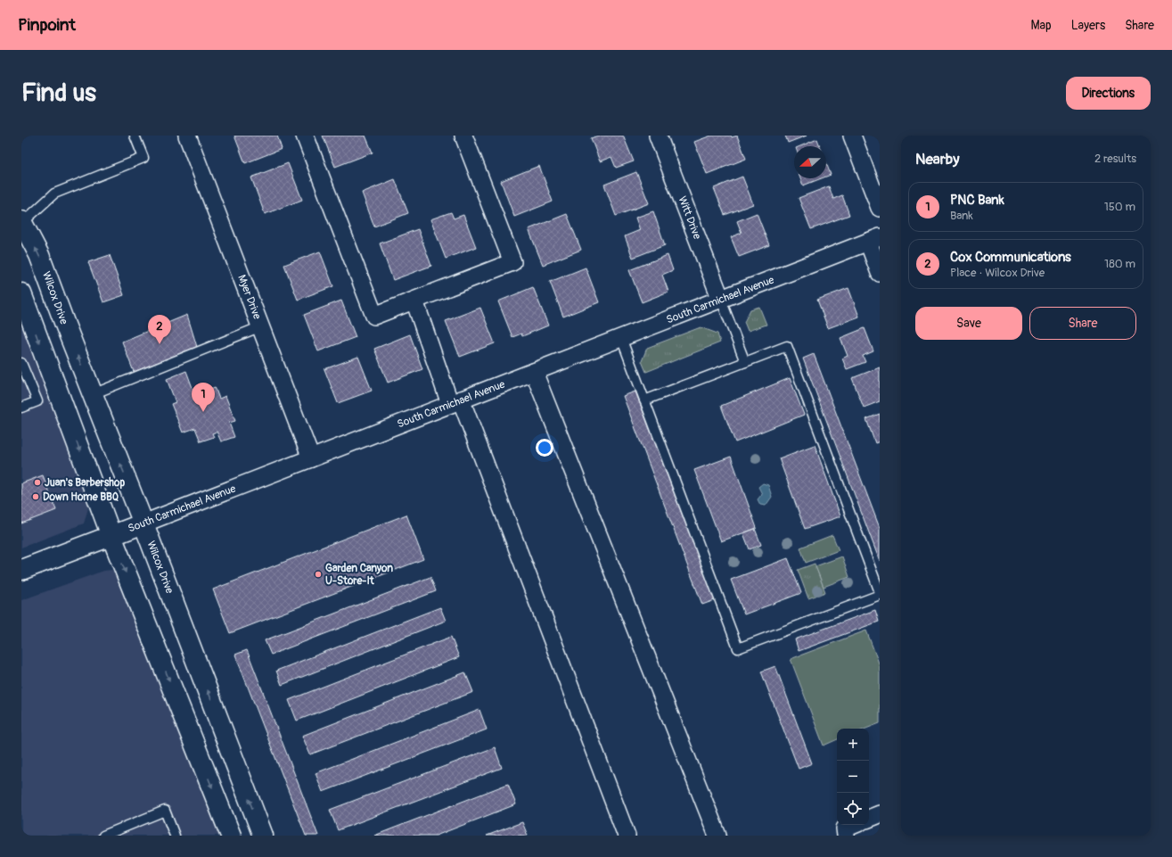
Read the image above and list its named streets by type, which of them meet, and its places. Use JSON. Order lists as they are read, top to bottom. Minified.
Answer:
{"streets":{"street":["Witt Drive","Myer Drive","Wilcox Drive","South Carmichael Avenue"]},"crossings":[["Witt Drive","South Carmichael Avenue"],["Myer Drive","South Carmichael Avenue"],["Wilcox Drive","South Carmichael Avenue"]],"places":["Juan's Barbershop","Down Home BBQ","Garden Canyon U-Store-It"],"north":"left","page":{"header":"Pinpoint","nav":["Map","Layers","Share"],"buttons":["Directions",["Save","Share"]],"title":"Find us","heading":["Nearby","2 results"],"list":[{"mark":"1","name":"PNC Bank","note":"Bank","value":"150 m"},{"mark":"2","name":"Cox Communications","note":"Place · Wilcox Drive","value":"180 m"}],"pins":["2","1"],"map_buttons":["+","−"]}}
